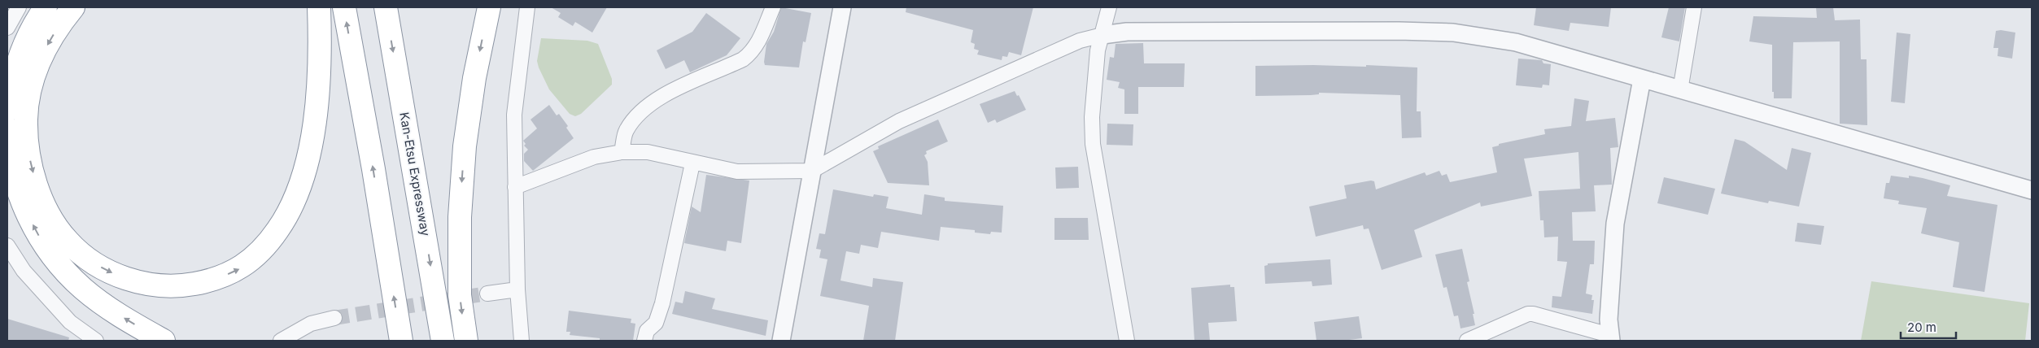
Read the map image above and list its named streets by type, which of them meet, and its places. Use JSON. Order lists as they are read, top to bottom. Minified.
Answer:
{"streets":{"highway":["Kan-Etsu Expressway"]},"scale_bar":"20 m"}
